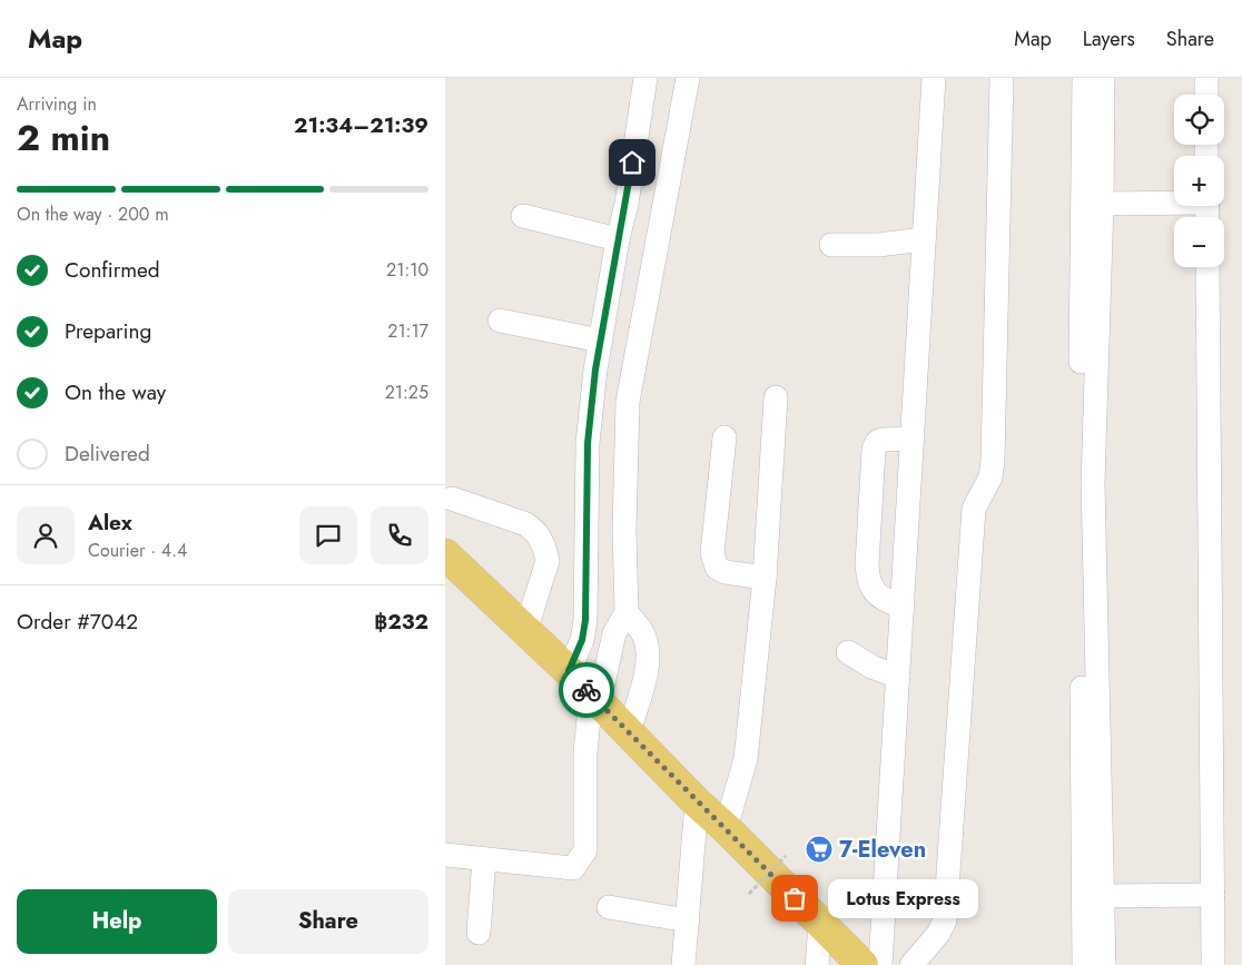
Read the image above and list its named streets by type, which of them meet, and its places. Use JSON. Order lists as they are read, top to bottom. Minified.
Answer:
{"places":{"supermarket":["7-Eleven"],"other":["Lotus Express"]},"page":{"header":"Map","nav":["Map","Layers","Share"],"heading":["2 min","Arriving in","21:34–21:39"],"panel":["Alex","Courier · 4.4","Order #7042","฿232"],"map_buttons":["+","−"],"bar":"On the way · 200 m","list":[["Confirmed","21:10"],["Preparing","21:17"],["On the way","21:25"],"Delivered"],"buttons":["Help","Share"],"bubble":"Lotus Express"}}
